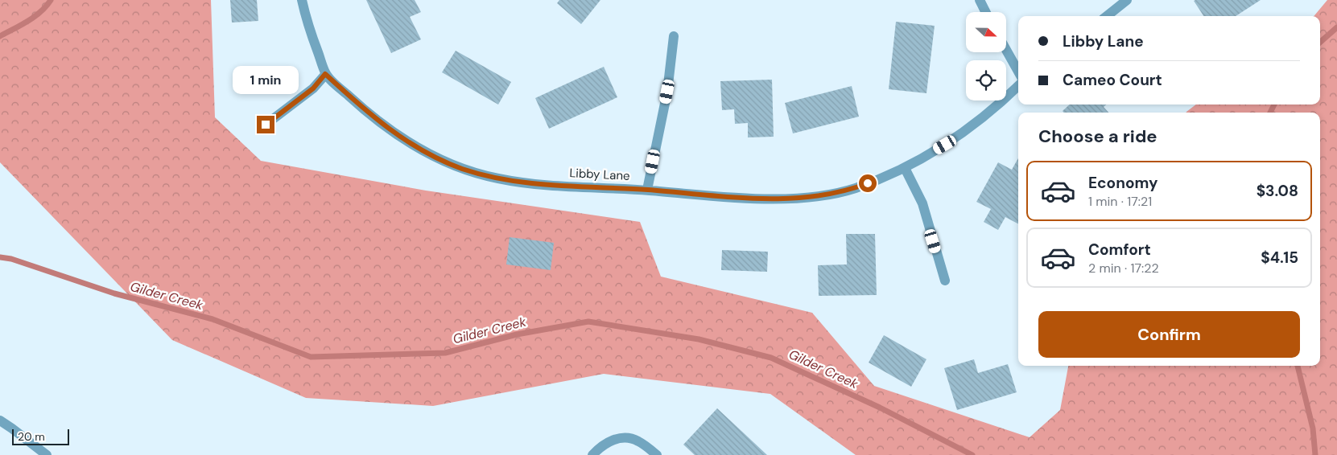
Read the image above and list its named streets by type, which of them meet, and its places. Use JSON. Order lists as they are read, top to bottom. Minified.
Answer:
{"streets":{"street":["Libby Lane"]},"water":["Gilder Creek"],"scale_bar":"20 m","north":"right","page":{"banner":["Libby Lane","Cameo Court"],"bubble":"1 min","heading":"Choose a ride","list":[{"name":"Economy","note":"1 min · 17:21","value":"$3.08"},{"name":"Comfort","note":"2 min · 17:22","value":"$4.15"}],"buttons":"Confirm","scale":"20 m"}}
